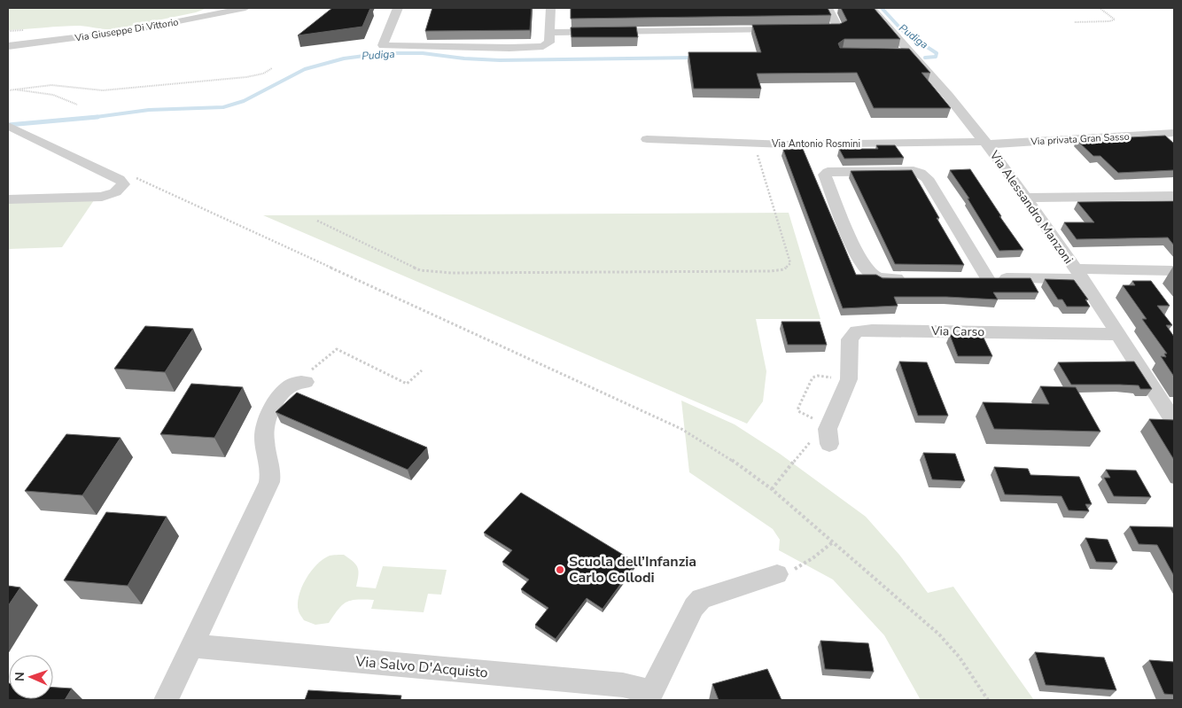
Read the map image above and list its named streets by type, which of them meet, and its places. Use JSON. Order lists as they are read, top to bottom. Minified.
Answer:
{"streets":{"street":["Via Giuseppe Di Vittorio","Via privata Gran Sasso","Via Antonio Rosmini","Via Alessandro Manzoni","Via Carso","Via Salvo D'Acquisto"]},"crossings":[["Via privata Gran Sasso","Via Antonio Rosmini"],["Via privata Gran Sasso","Via Alessandro Manzoni"],["Via Antonio Rosmini","Via Alessandro Manzoni"],["Via Alessandro Manzoni","Via Carso"]],"water":["Pudiga"],"places":["Scuola dell’Infanzia Carlo Collodi"],"north":"left"}
